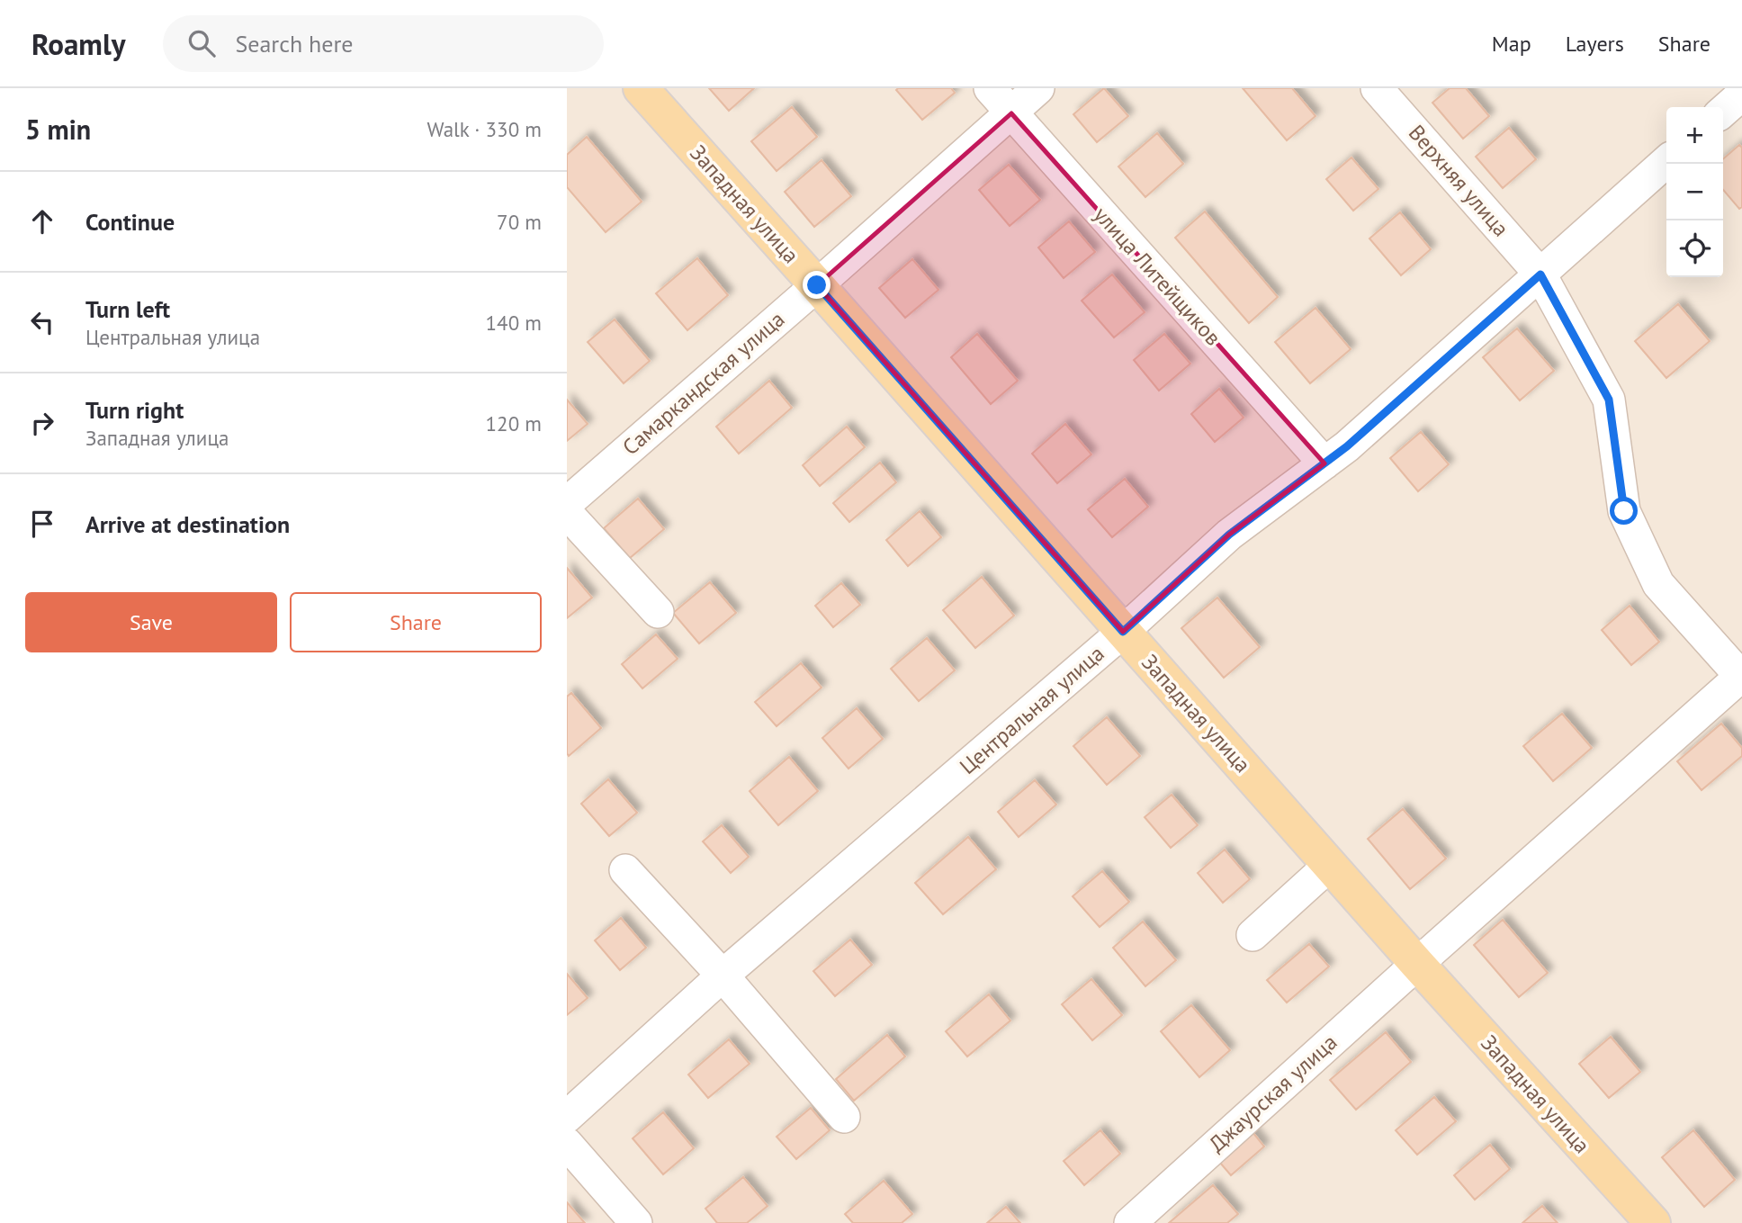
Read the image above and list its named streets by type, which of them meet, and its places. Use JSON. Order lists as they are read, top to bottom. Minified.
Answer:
{"streets":{"main road":["Западная улица"],"street":["Верхняя улица","улица Литейщиков","Самаркандская улица","Центральная улица","Джаурская улица"]},"crossings":[["Верхняя улица","Центральная улица"],["Верхняя улица","Джаурская улица"],["Западная улица","Самаркандская улица"],["Западная улица","Центральная улица"],["Западная улица","Джаурская улица"],["улица Литейщиков","Самаркандская улица"],["улица Литейщиков","Центральная улица"]],"page":{"header":"Roamly","search":"Search here","nav":["Map","Layers","Share"],"heading":["5 min","Walk · 330 m"],"map_buttons":["+","−"],"list":[["Continue","70 m"],["Turn left","Центральная улица","140 m"],["Turn right","Западная улица","120 m"],"Arrive at destination"],"buttons":["Save","Share"]}}
